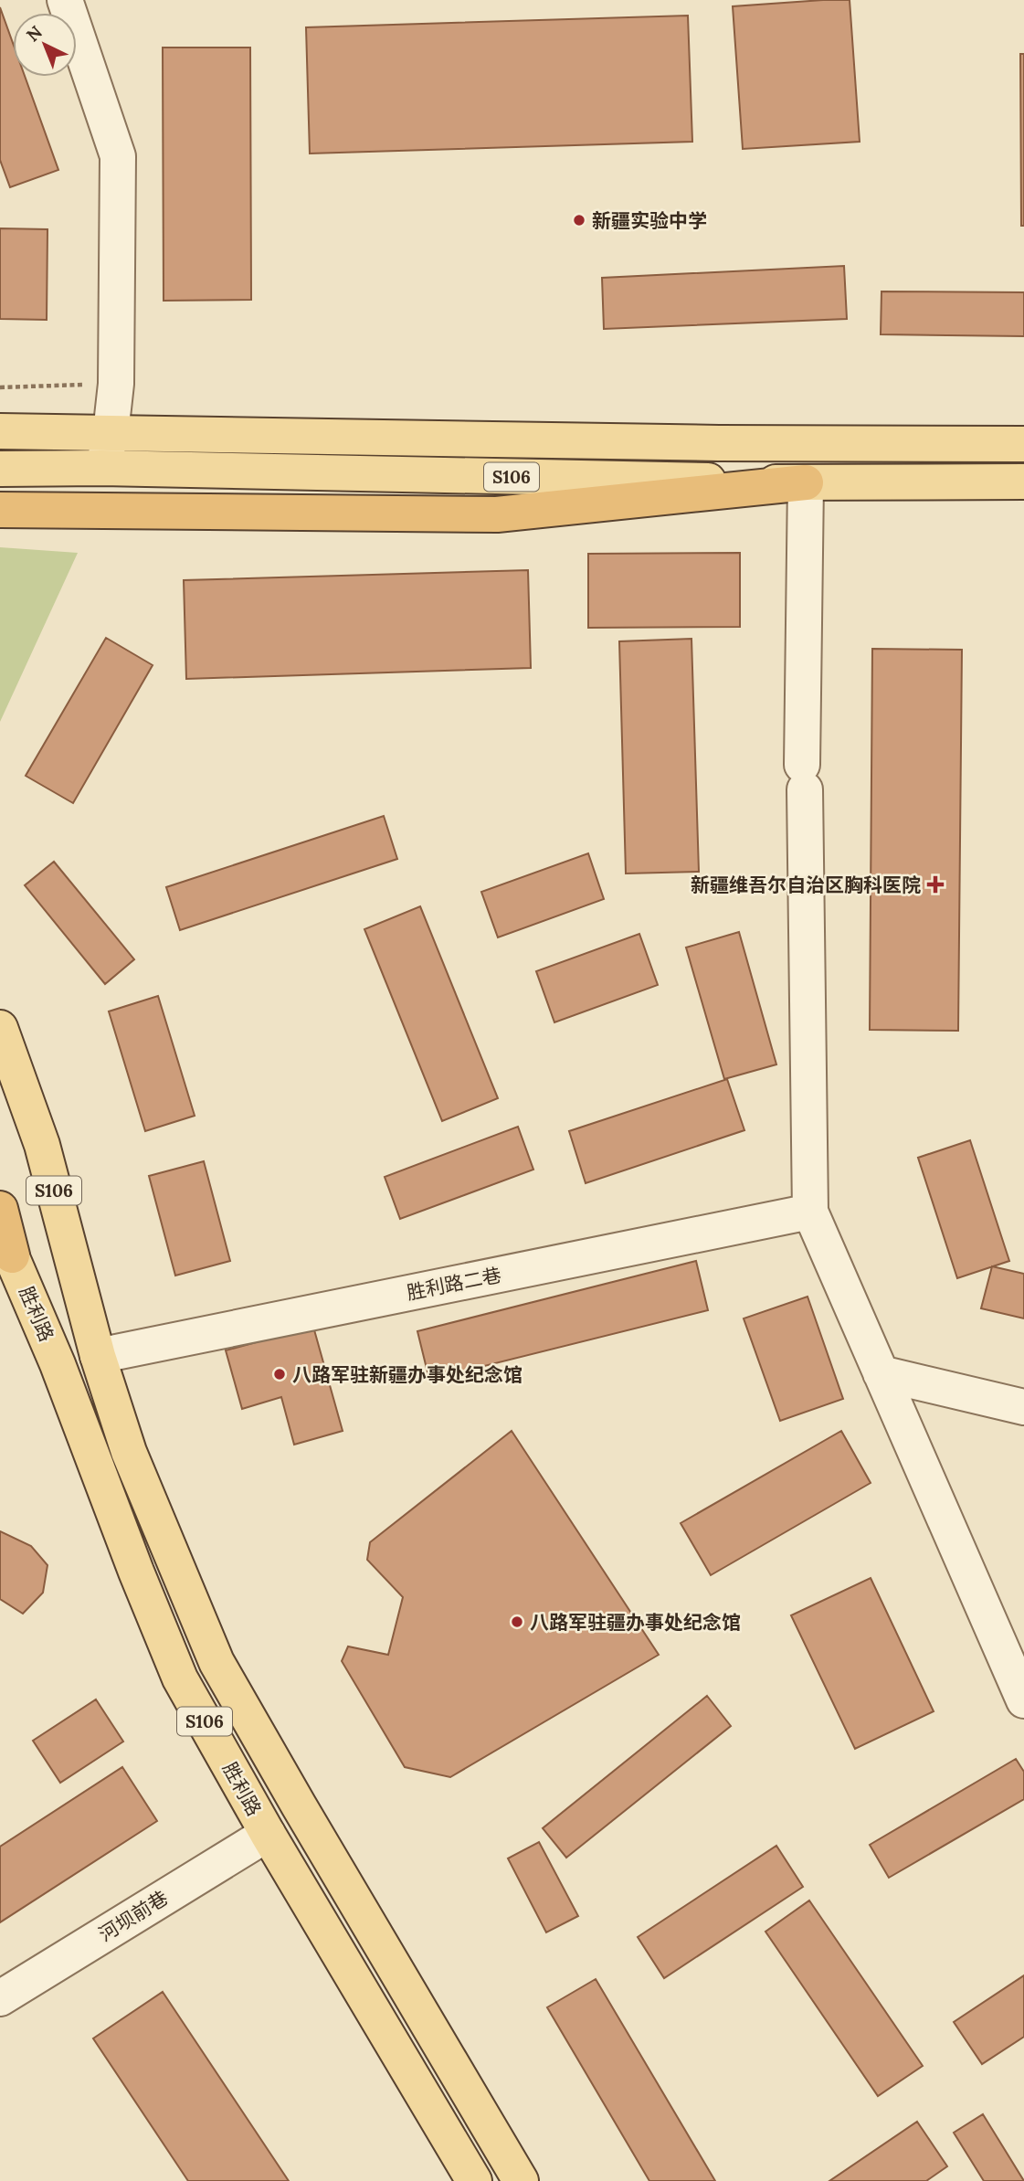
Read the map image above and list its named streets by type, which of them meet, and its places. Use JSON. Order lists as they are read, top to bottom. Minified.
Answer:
{"streets":{"main road":["S106","胜利路"],"street":["胜利路二巷","河坝前巷"]},"crossings":[["S106","胜利路二巷"],["胜利路","河坝前巷"]],"places":{"other":["新疆实验中学","八路军驻新疆办事处纪念馆","八路军驻疆办事处纪念馆"],"health":["新疆维吾尔自治区胸科医院"]},"north":"top left"}
